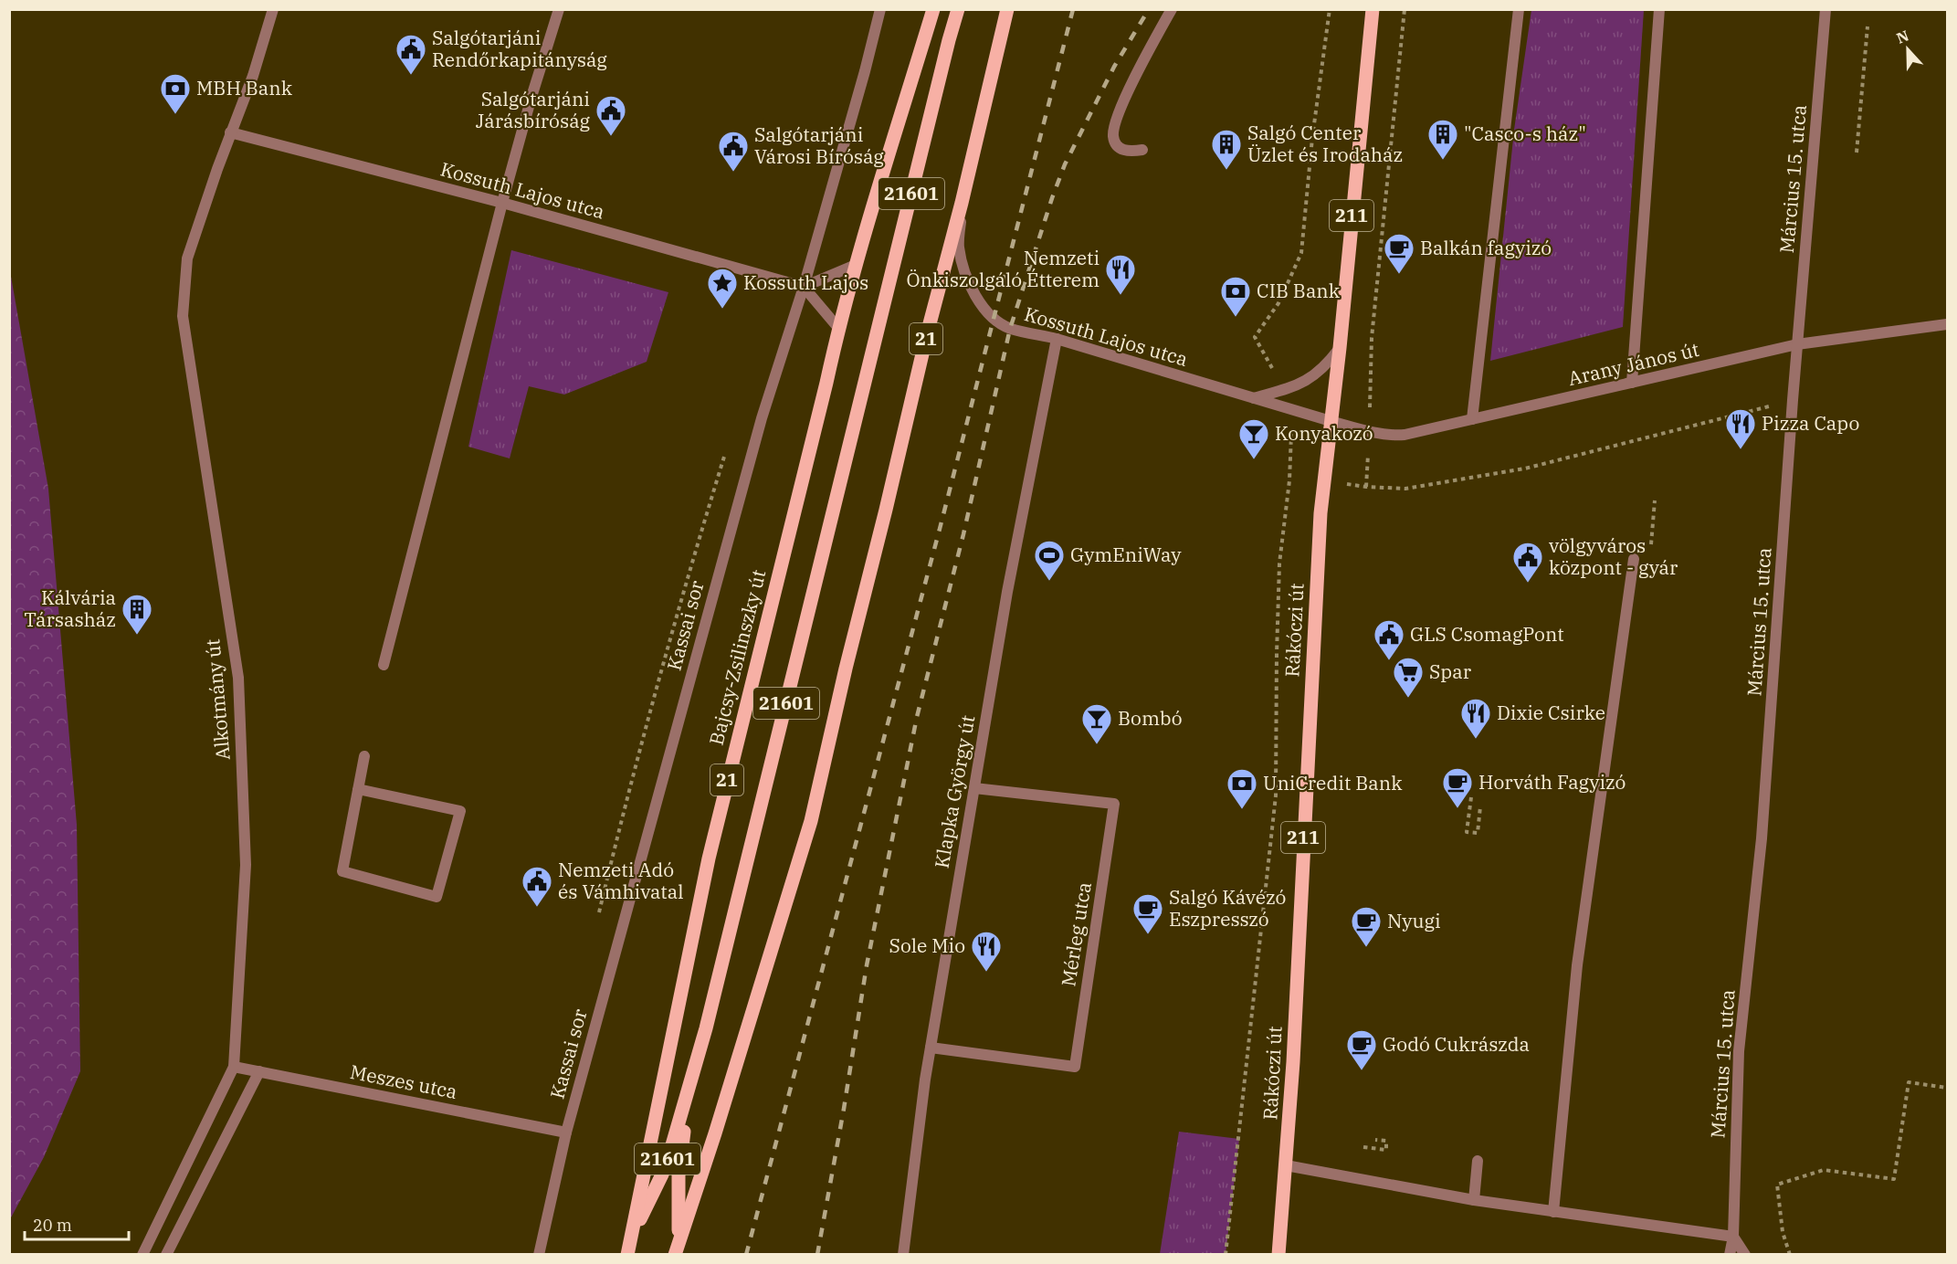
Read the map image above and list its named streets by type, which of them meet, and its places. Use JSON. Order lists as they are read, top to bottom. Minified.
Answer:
{"streets":{"main road":["21601","211","21","Rákóczi út","Bajcsy-Zsilinszky út"],"street":["Március 15. utca","Kossuth Lajos utca","Arany János út","Kassai sor","Alkotmány út","Klapka György út","Mérleg utca","Meszes utca"]},"crossings":[["Március 15. utca","Arany János út"],["Kossuth Lajos utca","21"],["Kossuth Lajos utca","Arany János út"],["Kossuth Lajos utca","Kassai sor"],["Kossuth Lajos utca","Rákóczi út"],["Kossuth Lajos utca","Alkotmány út"],["Kossuth Lajos utca","Klapka György út"],["21601","21"],["21601","Bajcsy-Zsilinszky út"],["21","Bajcsy-Zsilinszky út"],["Arany János út","Rákóczi út"],["Kassai sor","Meszes utca"],["Alkotmány út","Meszes utca"],["Klapka György út","Mérleg utca"]],"places":{"public building":["Salgótarjáni Rendőrkapitányság","Salgótarjáni Járásbíróság","Salgótarjáni Városi Bíróság","völgyváros központ - gyár","GLS CsomagPont","Nemzeti Adó és Vámhivatal"],"bank":["MBH Bank","CIB Bank","UniCredit Bank"],"building":["\"Casco-s ház\"","Salgó Center Üzlet és Irodaház","Kálvária Társasház"],"cafe":["Balkán fagyizó","Horváth Fagyizó","Salgó Kávézó Eszpresszó","Nyugi","Godó Cukrászda"],"restaurant":["Nemzeti Önkiszolgáló Étterem","Pizza Capo","Dixie Csirke","Sole Mio"],"place":["Kossuth Lajos"],"bar":["Konyakozó","Bombó"],"sports":["GymEniWay"],"supermarket":["Spar"]},"scale_bar":"20 m","north":"top"}
